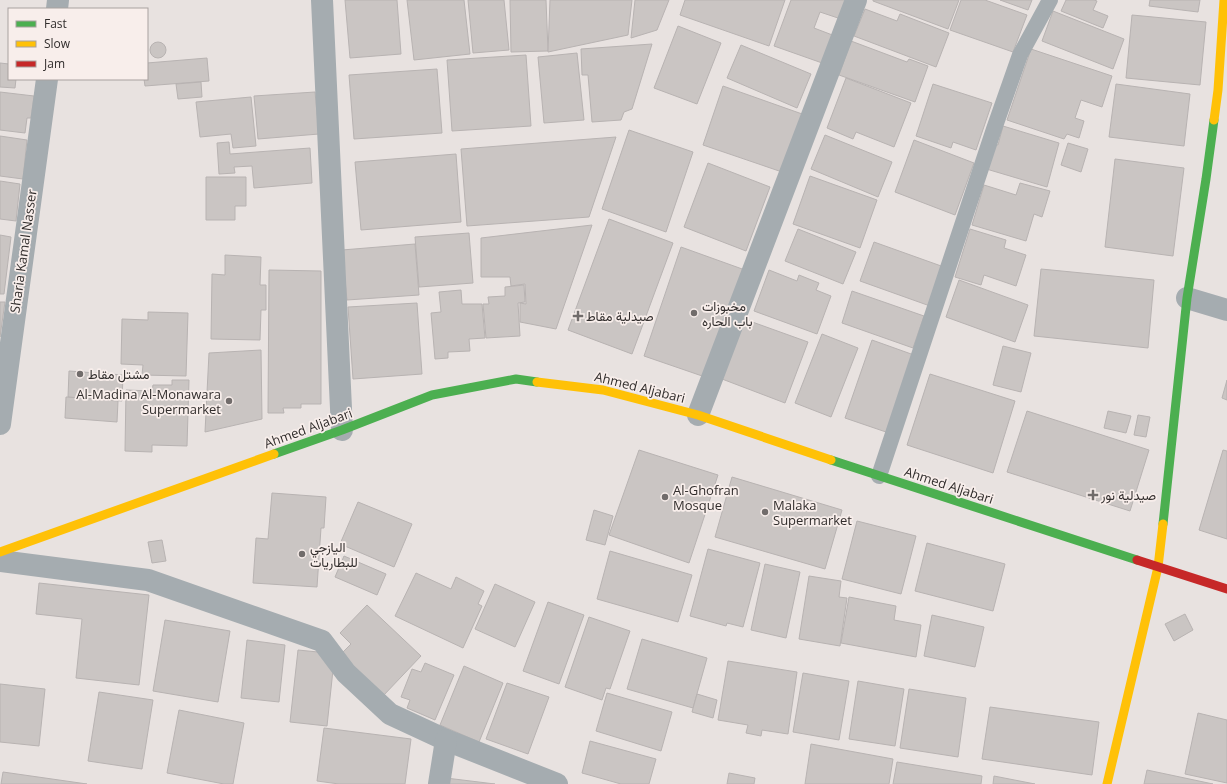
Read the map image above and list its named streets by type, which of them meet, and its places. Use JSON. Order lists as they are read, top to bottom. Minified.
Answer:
{"streets":{"street":["Sharia Kamal Nasser","Ahmed Aljabari"]},"places":{"other":["مخبوزات باب الحاره","مشتل مقاط","Al-Madina Al-Monawara Supermarket","Al-Ghofran Mosque","Malaka Supermarket","اليازجي للبطاريات"],"health":["صيدلية مقاط","صيدلية نور"]},"legend":["Fast","Slow","Jam"]}
